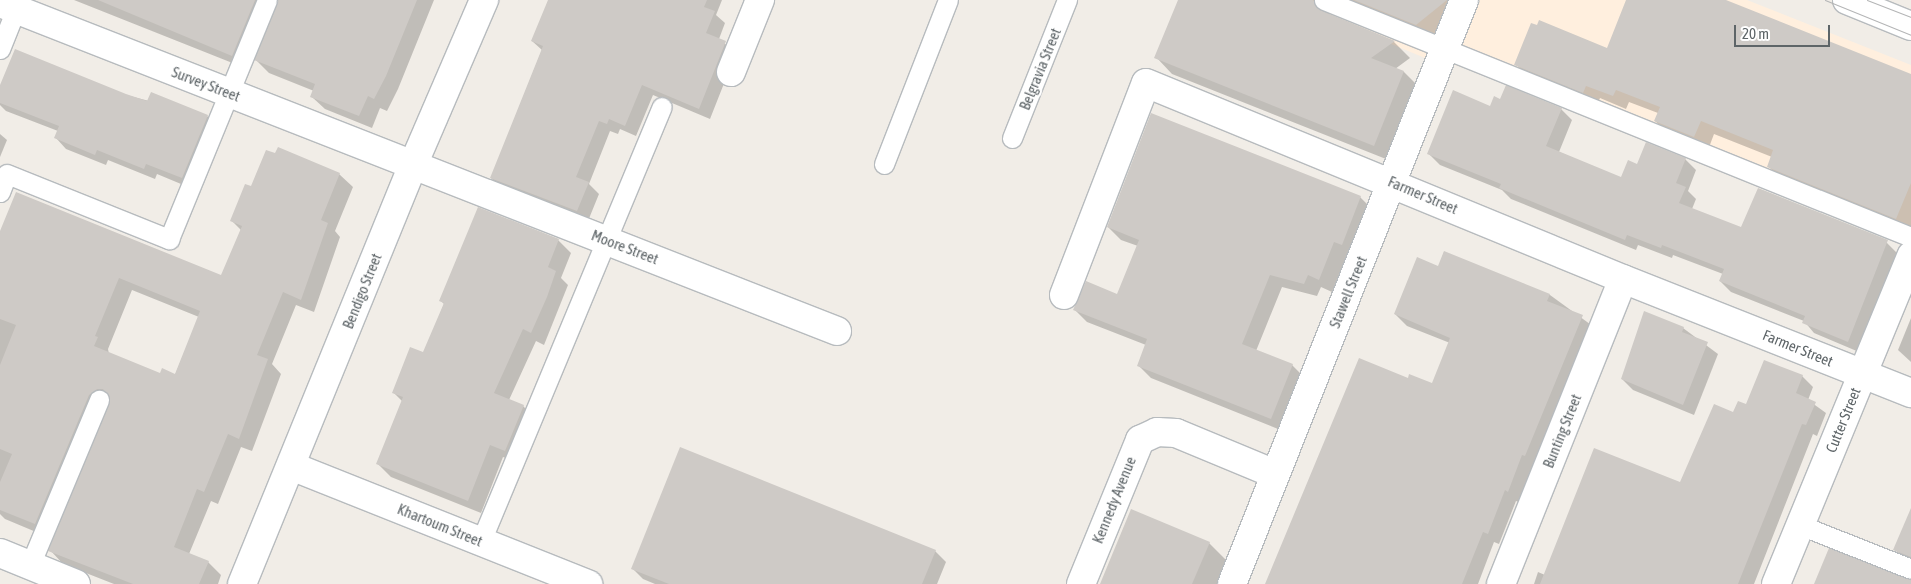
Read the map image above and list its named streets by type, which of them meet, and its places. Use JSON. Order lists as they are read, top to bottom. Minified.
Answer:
{"streets":{"street":["Survey Street","Farmer Street","Moore Street","Bendigo Street","Stawell Street","Cutter Street","Bunting Street","Kennedy Avenue","Khartoum Street"],"lane":["Belgravia Street"]},"crossings":[["Survey Street","Moore Street"],["Survey Street","Bendigo Street"],["Farmer Street","Stawell Street"],["Farmer Street","Cutter Street"],["Farmer Street","Bunting Street"],["Moore Street","Bendigo Street"],["Bendigo Street","Khartoum Street"],["Stawell Street","Kennedy Avenue"]],"scale_bar":"20 m"}
